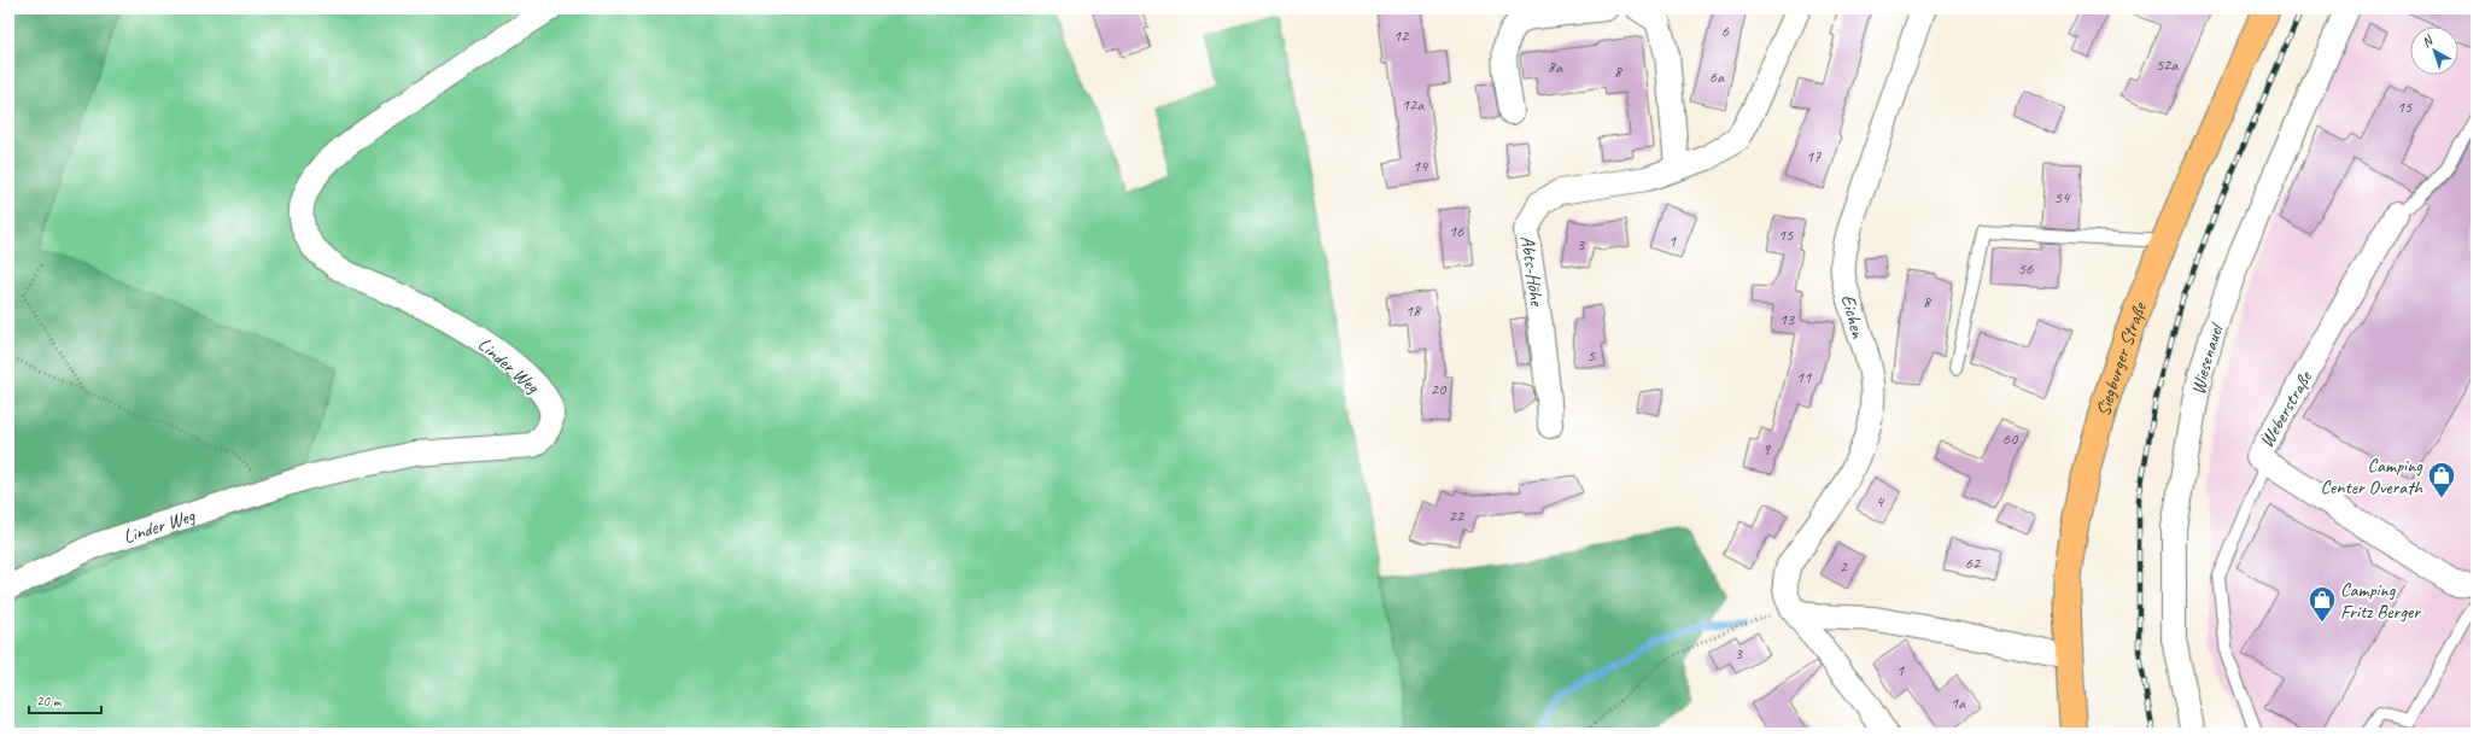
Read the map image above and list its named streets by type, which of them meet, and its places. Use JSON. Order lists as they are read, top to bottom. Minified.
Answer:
{"streets":{"main road":["Siegburger Straße"],"street":["Abts-Höhe","Eichen","Wiesenauel","Linder Weg","Weberstraße"]},"places":{"shop":["Camping Center Overath","Camping Fritz Berger"]},"house_numbers":["6","12","52a","8a","8","6a","12a","15","17","14","54","16","15","1","3","56","8","18","13","5","11","20","60","9","4","22","62","2","3","1","1a"],"scale_bar":"20 m","north":"top left"}
